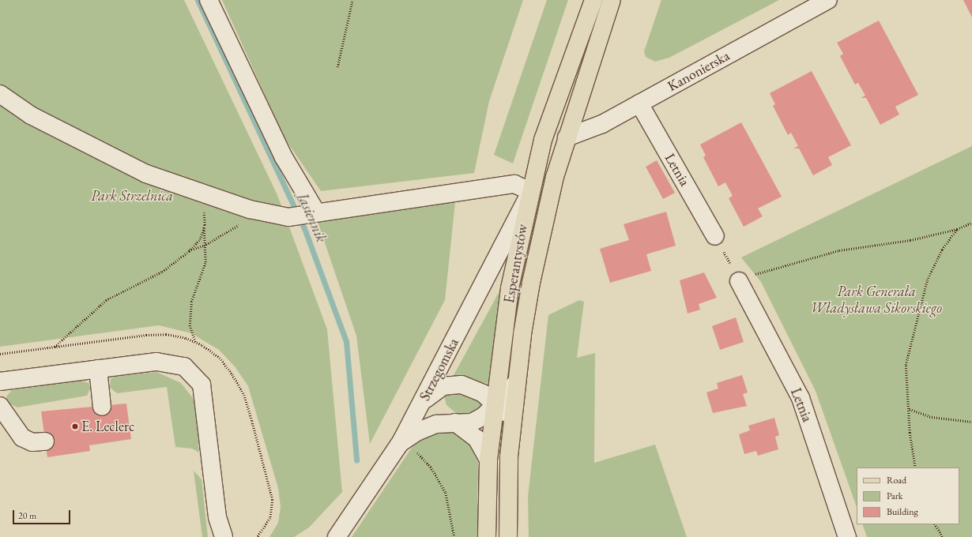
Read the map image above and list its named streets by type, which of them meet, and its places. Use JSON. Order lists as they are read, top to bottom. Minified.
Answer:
{"streets":{"main road":["Esperantystów"],"street":["Kanonierska","Letnia","Strzegomska"]},"crossings":[["Kanonierska","Letnia"],["Kanonierska","Esperantystów"],["Esperantystów","Strzegomska"]],"water":["Jasiennik"],"parks":["Park Strzelnica","Park Generała Władysława Sikorskiego"],"places":["E. Leclerc"],"legend":["Road","Park","Building"],"scale_bar":"20 m"}
